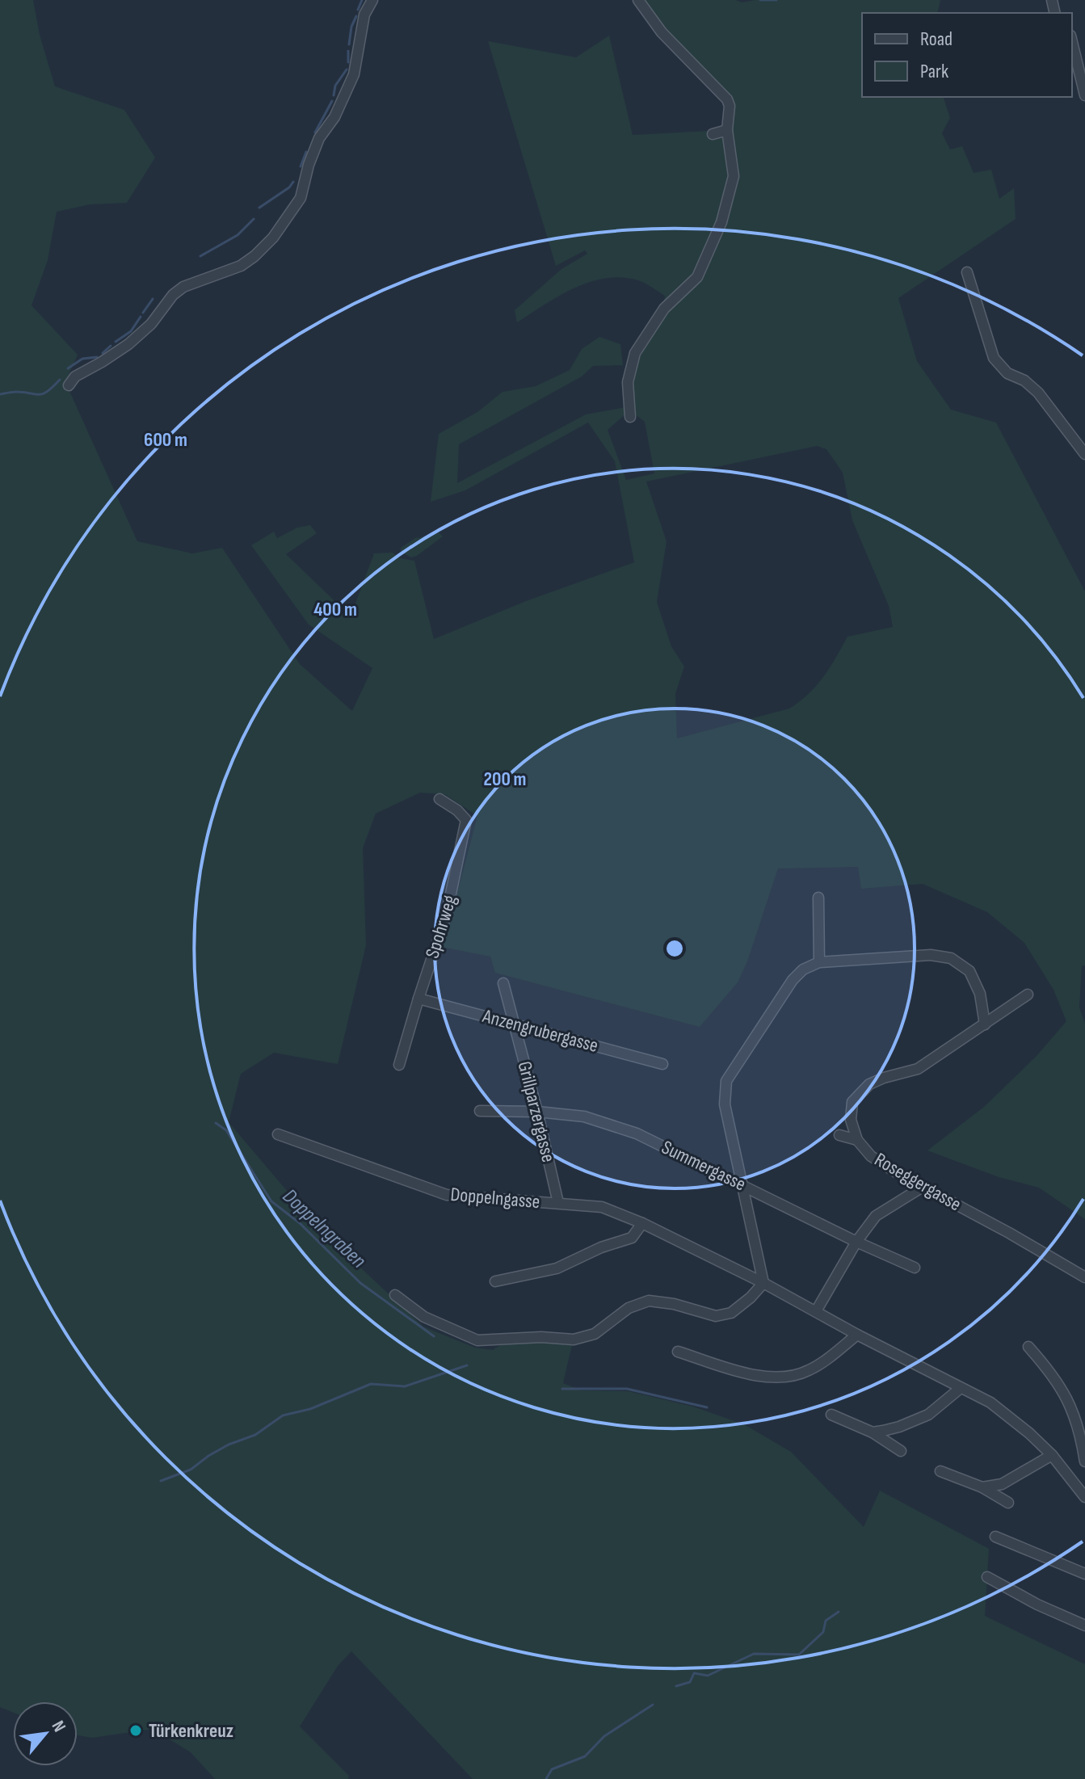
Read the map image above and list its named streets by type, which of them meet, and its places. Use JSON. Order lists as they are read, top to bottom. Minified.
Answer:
{"streets":{"street":["Spohrweg","Anzengrubergasse","Grillparzergasse","Summergasse","Roseggergasse","Doppelngasse"]},"crossings":[["Spohrweg","Anzengrubergasse"],["Anzengrubergasse","Grillparzergasse"],["Grillparzergasse","Summergasse"],["Grillparzergasse","Doppelngasse"]],"water":["Doppelngraben"],"places":["Türkenkreuz"],"legend":["Road","Park"],"north":"top right","rings":["600 m","400 m","200 m"]}
